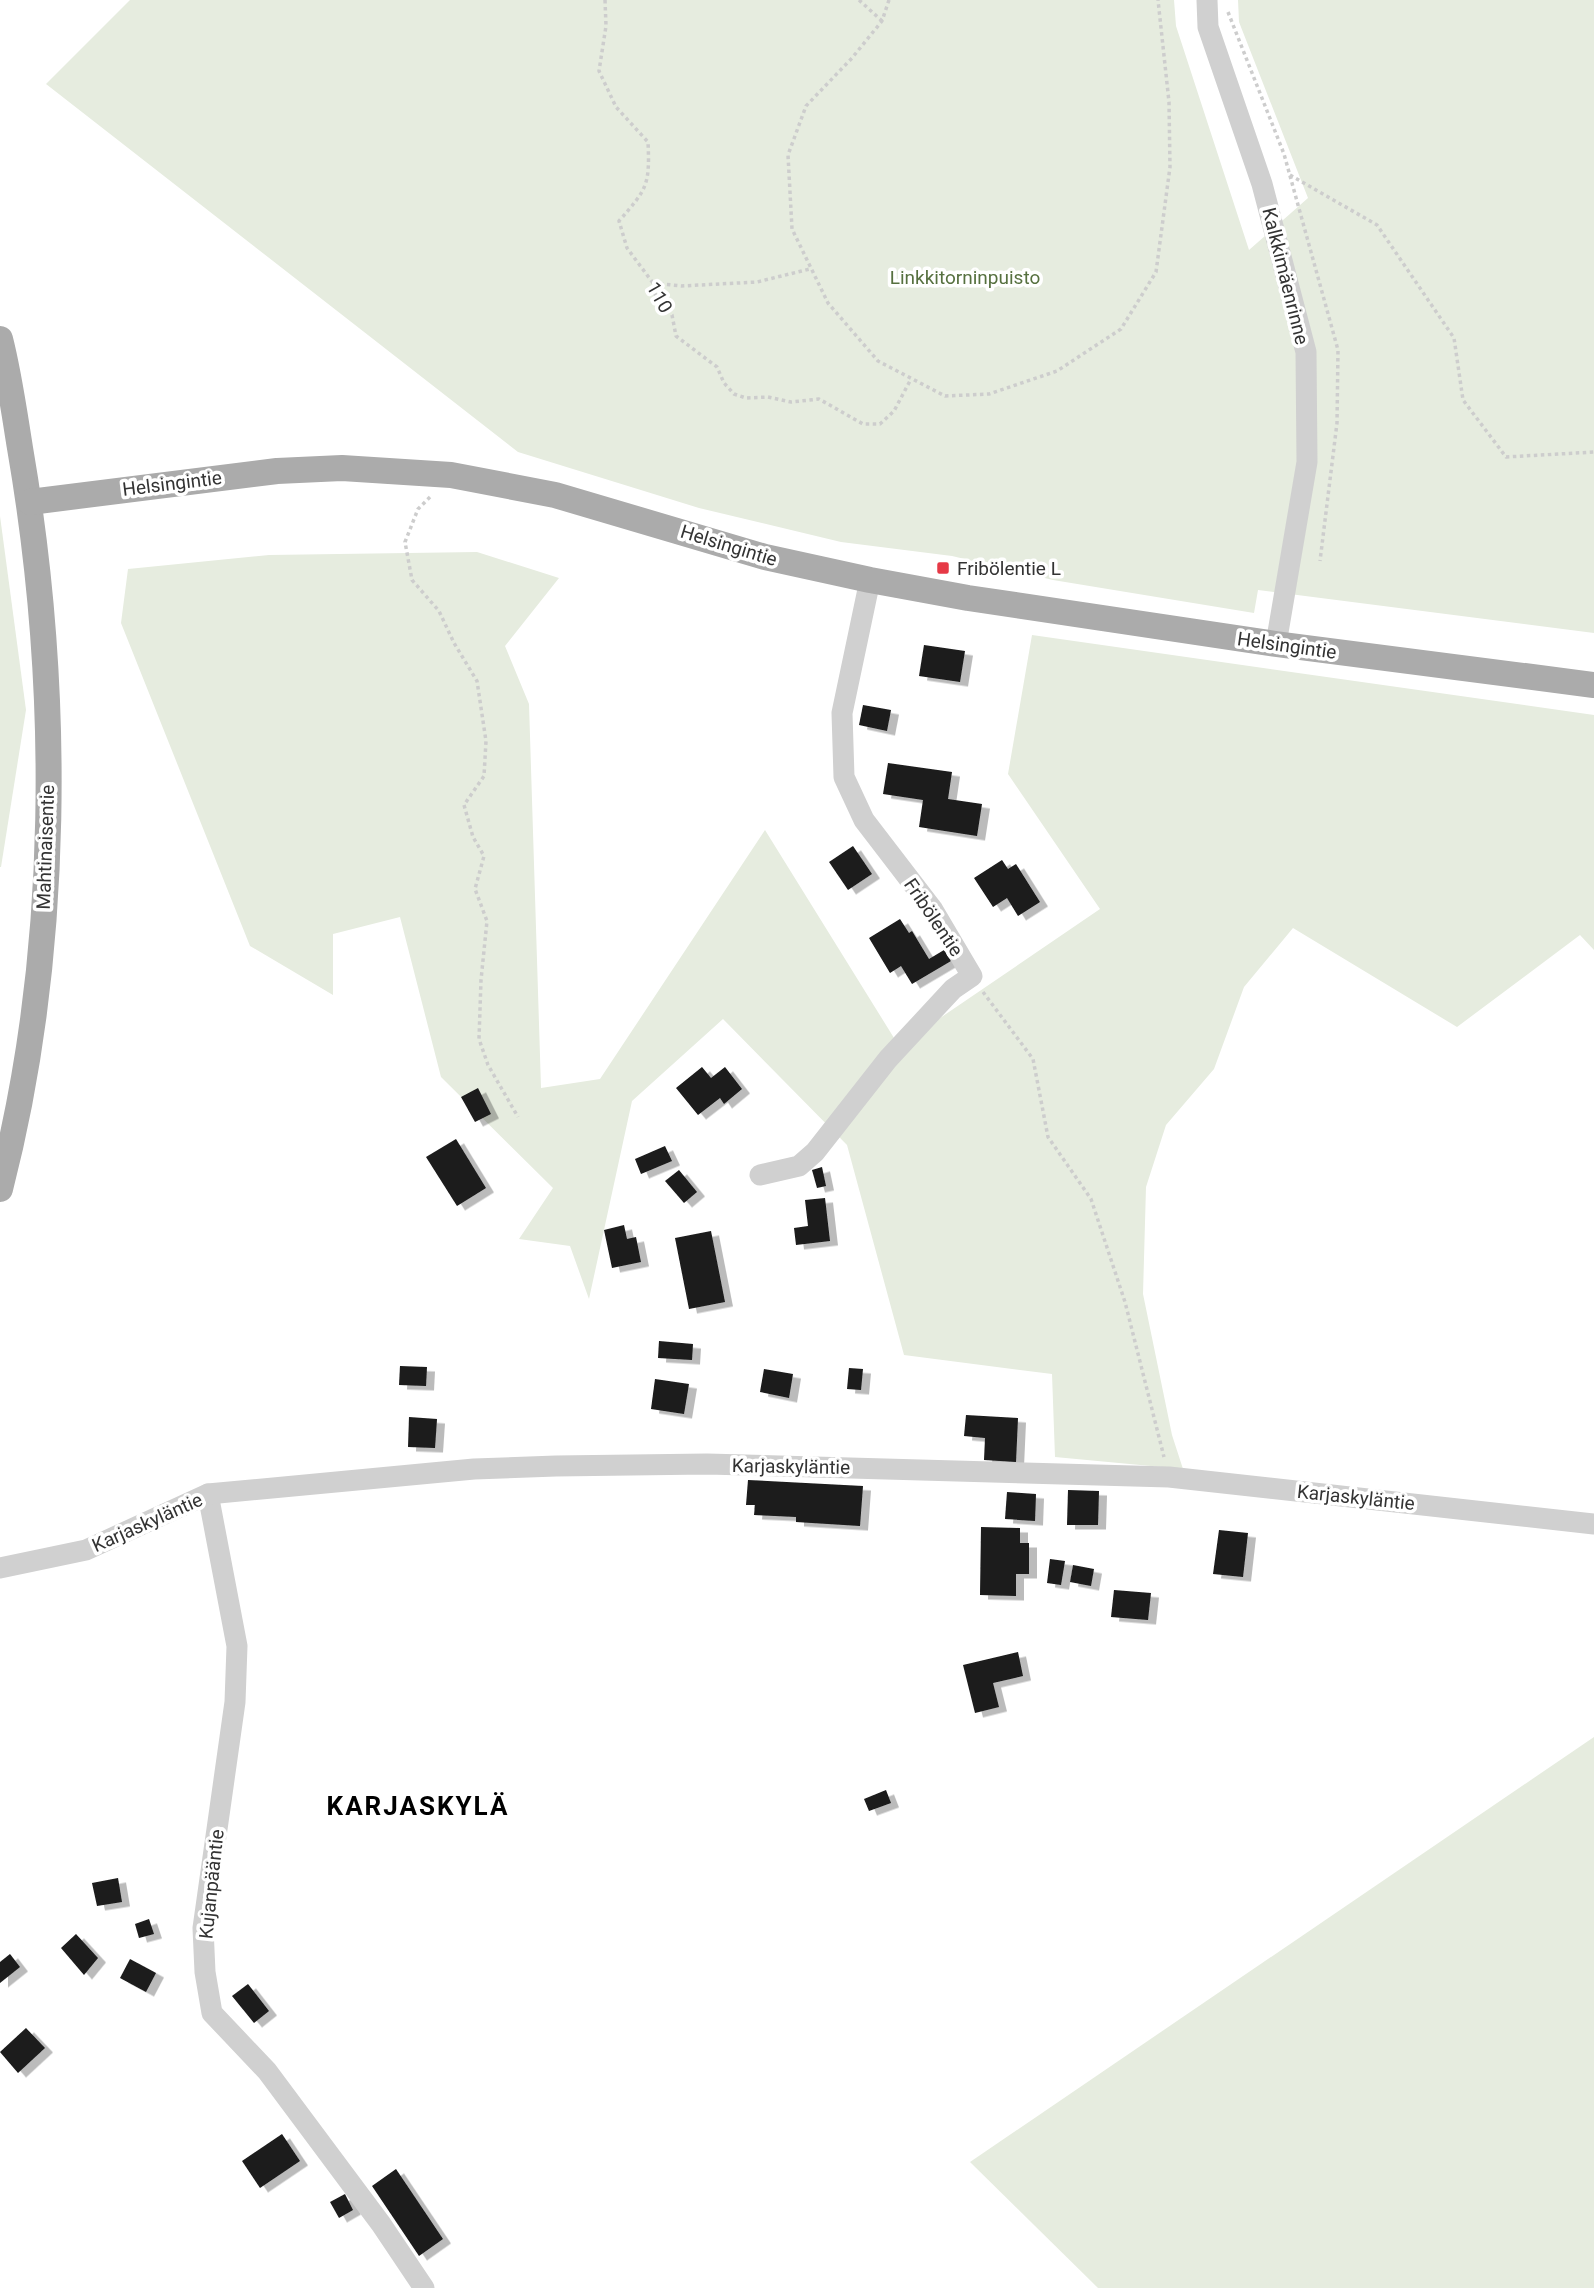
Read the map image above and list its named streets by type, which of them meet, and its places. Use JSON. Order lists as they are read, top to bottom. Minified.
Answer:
{"streets":{"main road":["Helsingintie","Mahtinaisentie"],"street":["Kalkkimäenrinne","Fribölentie","Karjaskyläntie","Kujanpääntie"],"path":["110"]},"crossings":[["Kalkkimäenrinne","Helsingintie"],["Helsingintie","Mahtinaisentie"],["Helsingintie","Fribölentie"],["Karjaskyläntie","Kujanpääntie"]],"districts":["KARJASKYLÄ"],"parks":["Linkkitorninpuisto"],"places":{"transit":["Fribölentie L"]}}
